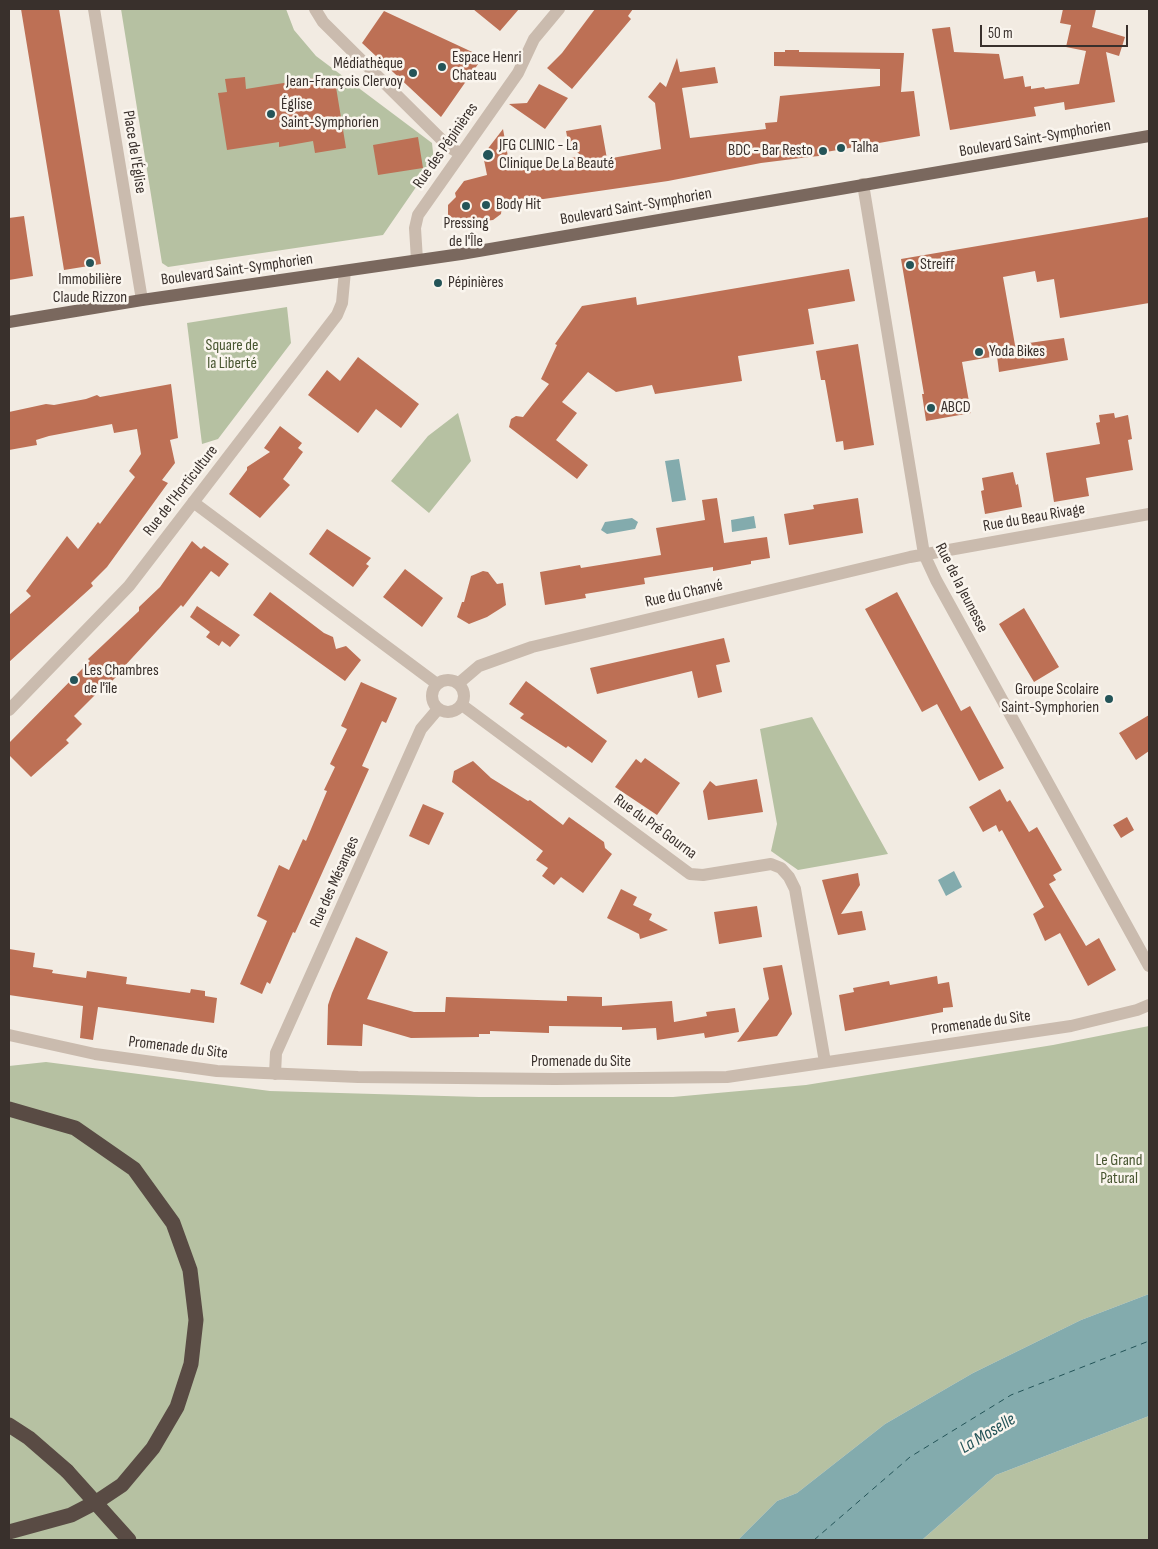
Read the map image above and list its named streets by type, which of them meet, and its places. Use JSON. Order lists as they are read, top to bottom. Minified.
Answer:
{"streets":{"main road":["Boulevard Saint-Symphorien"],"street":["Rue des Pépinières","Place de l'Église","Rue de l'Horticulture","Rue du Beau Rivage","Rue de la Jeunesse","Rue du Chanvé","Rue du Pré Gourna","Rue des Mésanges","Promenade du Site"]},"crossings":[["Boulevard Saint-Symphorien","Rue des Pépinières"],["Boulevard Saint-Symphorien","Place de l'Église"],["Boulevard Saint-Symphorien","Rue de l'Horticulture"],["Boulevard Saint-Symphorien","Rue de la Jeunesse"],["Rue du Beau Rivage","Rue de la Jeunesse"],["Rue du Beau Rivage","Rue du Chanvé"],["Rue de la Jeunesse","Rue du Chanvé"],["Rue du Chanvé","Rue du Pré Gourna"],["Rue du Chanvé","Rue des Mésanges"],["Rue du Pré Gourna","Rue des Mésanges"],["Rue du Pré Gourna","Promenade du Site"],["Rue des Mésanges","Promenade du Site"]],"water":["La Moselle"],"parks":["Square de la Liberté","Le Grand Patural"],"places":["Espace Henri Chateau","Médiathèque Jean-François Clervoy","Église Saint-Symphorien","Talha","BDC - Bar Resto","JFG CLINIC - La Clinique De La Beauté","Body Hit","Pressing de l'Île","Immobilière Claude Rizzon","Streiff","Pépinières","Yoda Bikes","ABCD","Les Chambres de l'île","Groupe Scolaire Saint-Symphorien"],"scale_bar":"50 m"}
